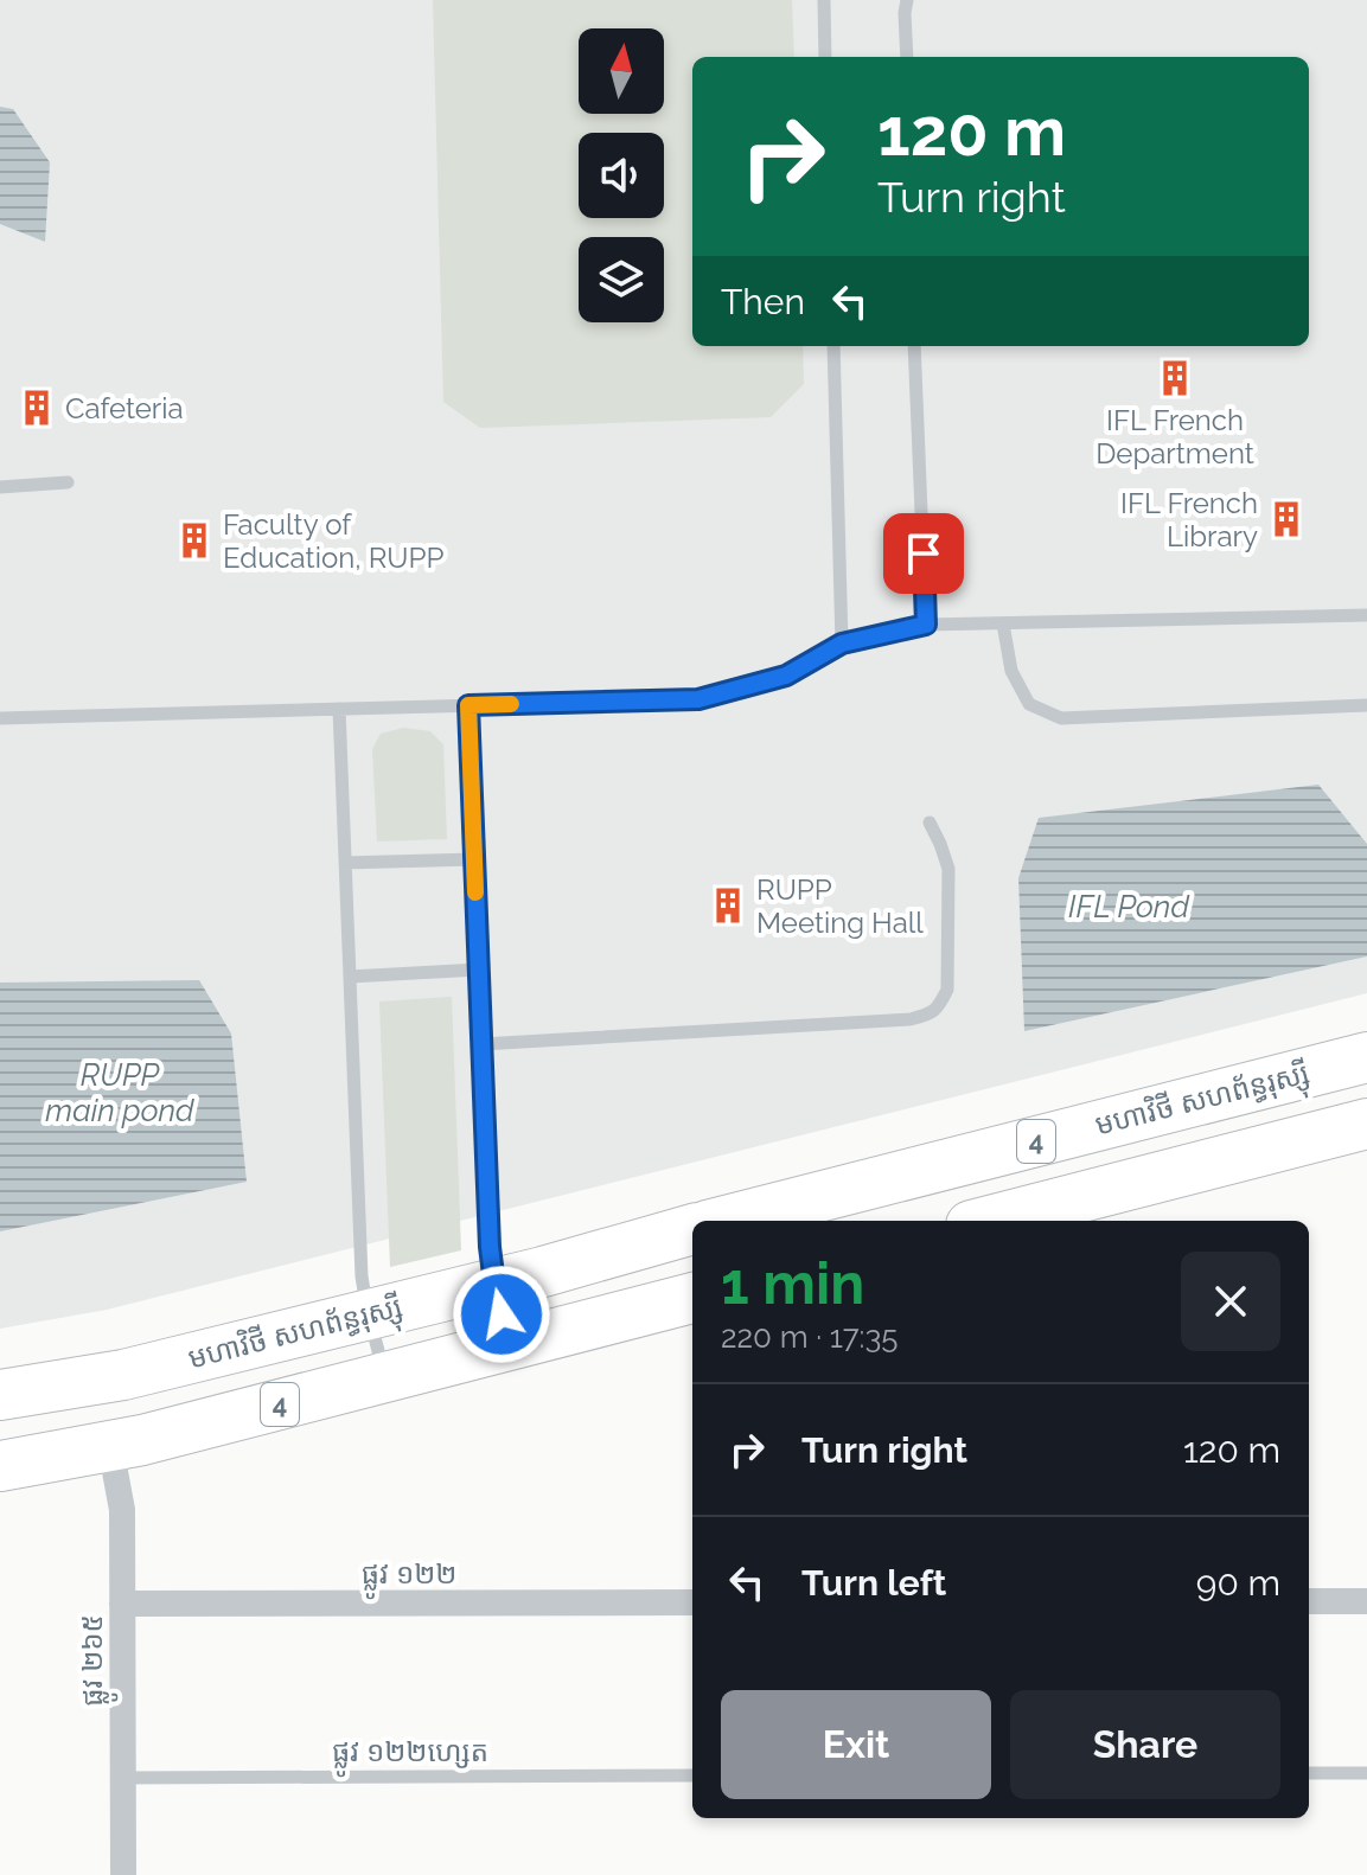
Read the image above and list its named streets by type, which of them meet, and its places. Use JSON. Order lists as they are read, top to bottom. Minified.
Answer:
{"streets":{"highway":["មហាវិថី សហព័ន្ធរុស្ស៊ី","4"],"street":["ផ្លូវ ១២២","ផ្លូវ ២៦៥"],"lane":["ផ្លូវ ១២២ហ្សេត"]},"crossings":[["4","ផ្លូវ ២៦៥"],["ផ្លូវ ១២២","ផ្លូវ ២៦៥"],["ផ្លូវ ២៦៥","ផ្លូវ ១២២ហ្សេត"]],"water":["IFL Pond","RUPP main pond"],"places":{"building":["IFL French Department","Cafeteria","IFL French Library","Faculty of Education, RUPP","RUPP Meeting Hall"]},"north":"top","page":{"turn":["120 m","Turn right"],"then":"Then","heading":["1 min","220 m · 17:35"],"list":[{"name":"Turn right","value":"120 m"},{"name":"Turn left","value":"90 m"}],"buttons":["Exit","Share"]}}
